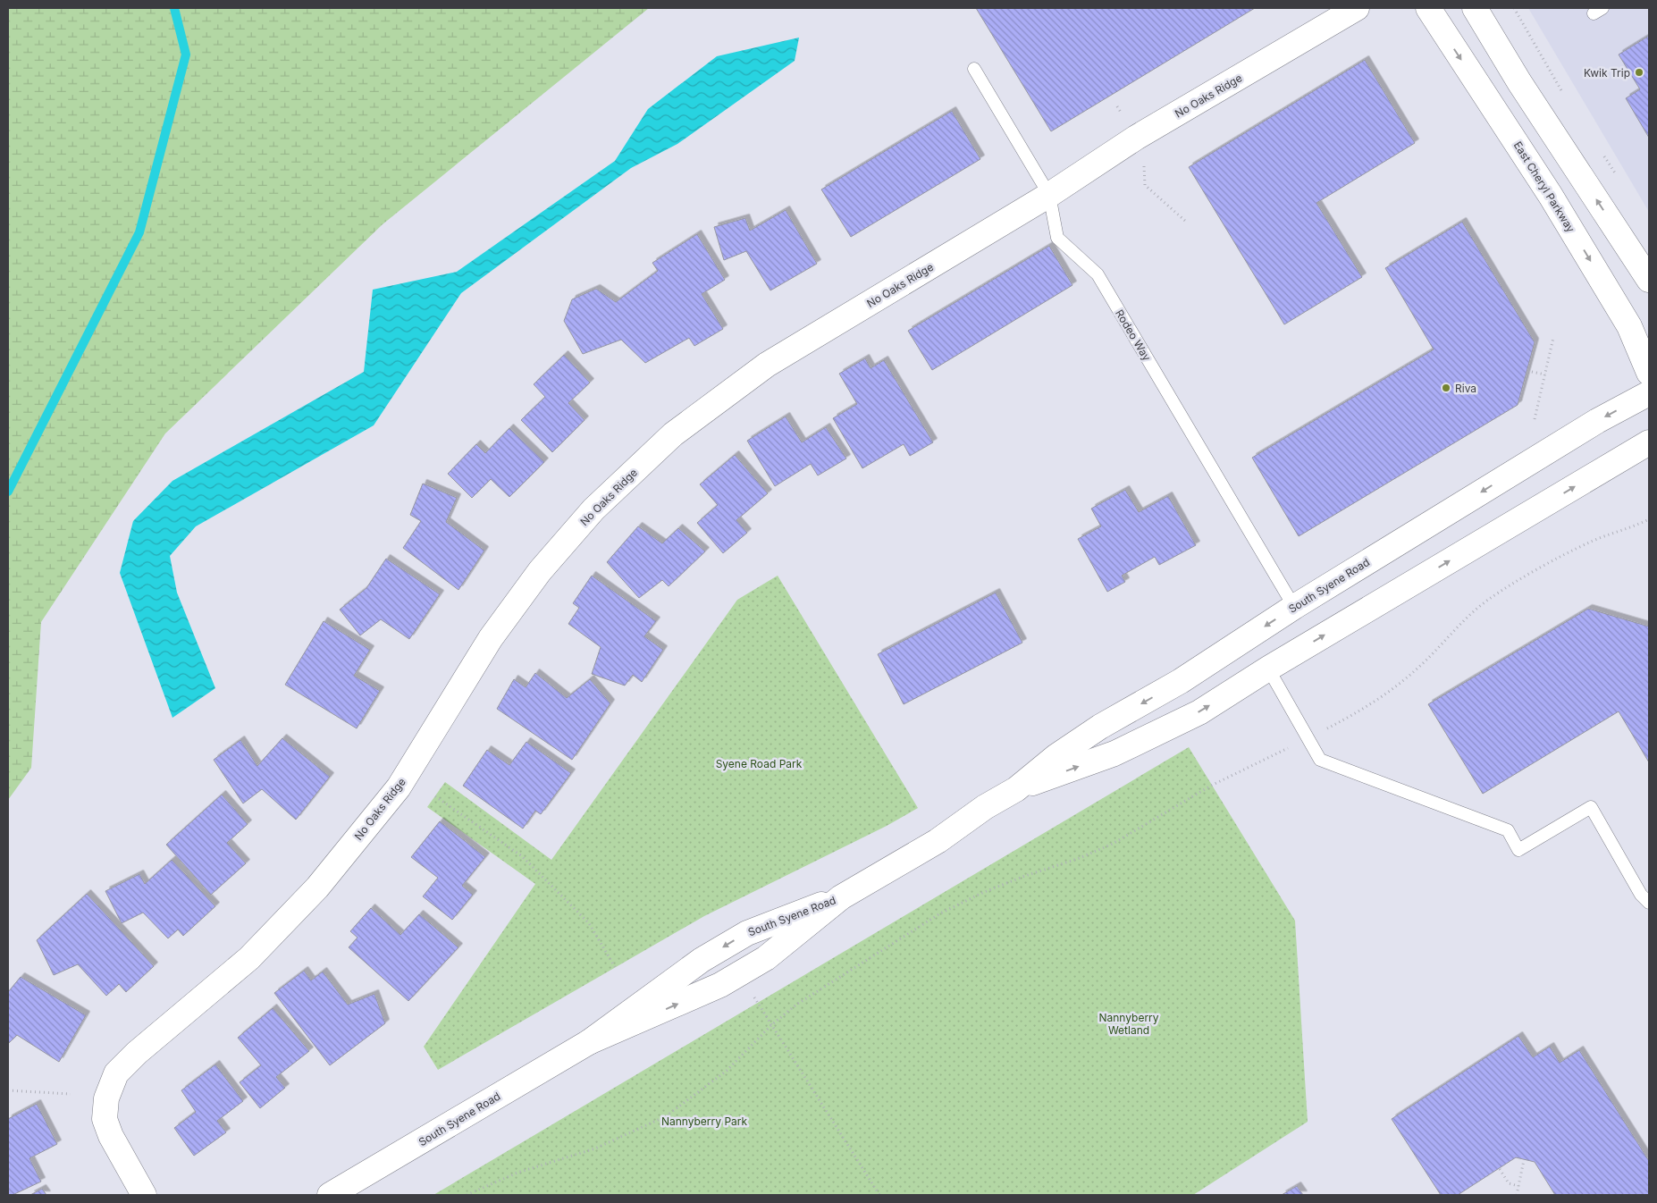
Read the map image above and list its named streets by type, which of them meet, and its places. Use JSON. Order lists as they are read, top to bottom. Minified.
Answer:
{"streets":{"street":["No Oaks Ridge","East Cheryl Parkway","South Syene Road"],"lane":["Rodeo Way"]},"crossings":[["No Oaks Ridge","Rodeo Way"],["Rodeo Way","South Syene Road"]],"parks":["Syene Road Park","Nannyberry Wetland","Nannyberry Park"],"places":["Kwik Trip","Riva"]}
